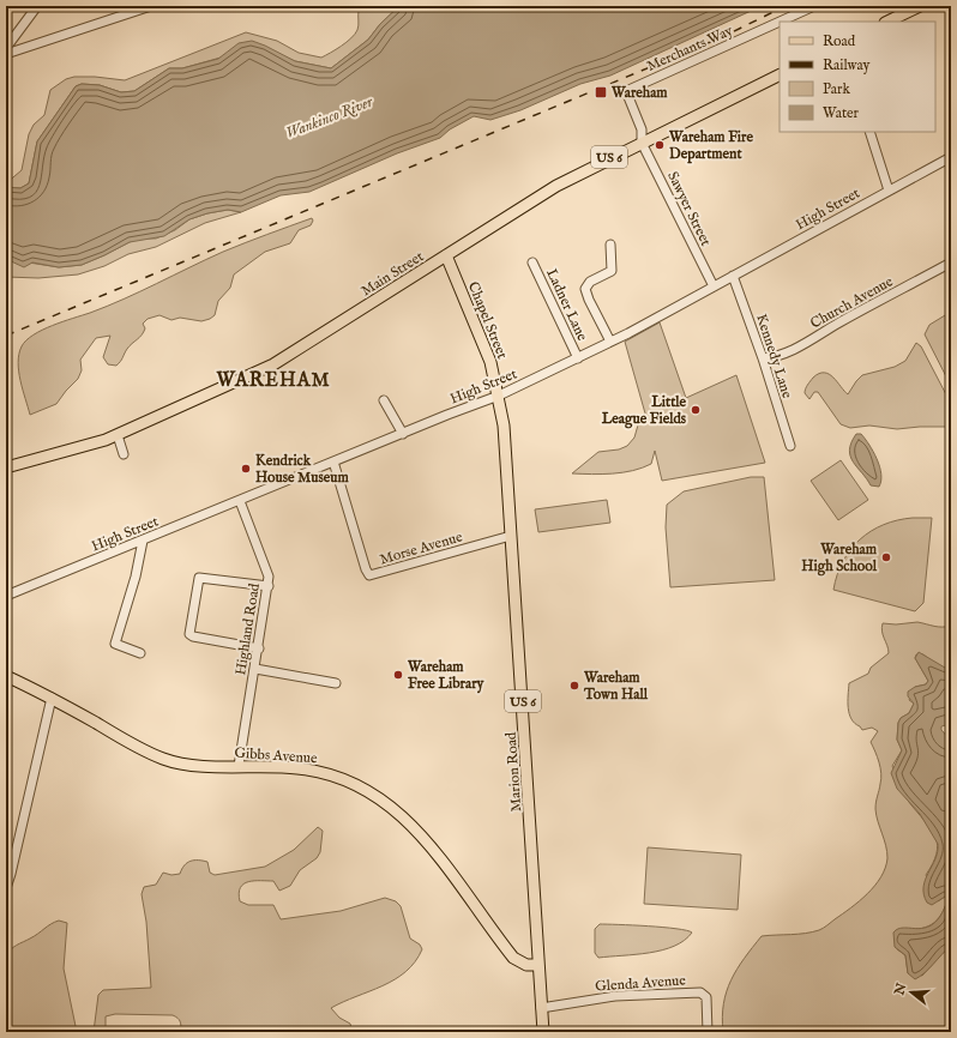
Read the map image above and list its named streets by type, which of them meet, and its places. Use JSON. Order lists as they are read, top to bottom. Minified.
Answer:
{"streets":{"main road":["US 6","Main Street","Chapel Street","Gibbs Avenue","Marion Road"],"street":["Merchants Way","Sawyer Street","High Street","Church Avenue","Ladner Lane","Kennedy Lane","Morse Avenue","Highland Road","Glenda Avenue"]},"crossings":[["Merchants Way","Sawyer Street"],["Merchants Way","Main Street"],["Sawyer Street","High Street"],["Sawyer Street","Main Street"],["High Street","Ladner Lane"],["High Street","Chapel Street"],["High Street","Kennedy Lane"],["High Street","Morse Avenue"],["High Street","Highland Road"],["High Street","Marion Road"],["Main Street","Chapel Street"],["Church Avenue","Kennedy Lane"],["Chapel Street","Marion Road"],["Morse Avenue","Marion Road"],["Highland Road","Gibbs Avenue"],["Gibbs Avenue","Marion Road"],["Marion Road","Glenda Avenue"]],"districts":["WAREHAM"],"water":["Wankinco River"],"places":{"transit":["Wareham"],"other":["Wareham Fire Department","Little League Fields","Kendrick House Museum","Wareham High School","Wareham Free Library","Wareham Town Hall"]},"legend":["Road","Railway","Park","Water"],"north":"left"}
